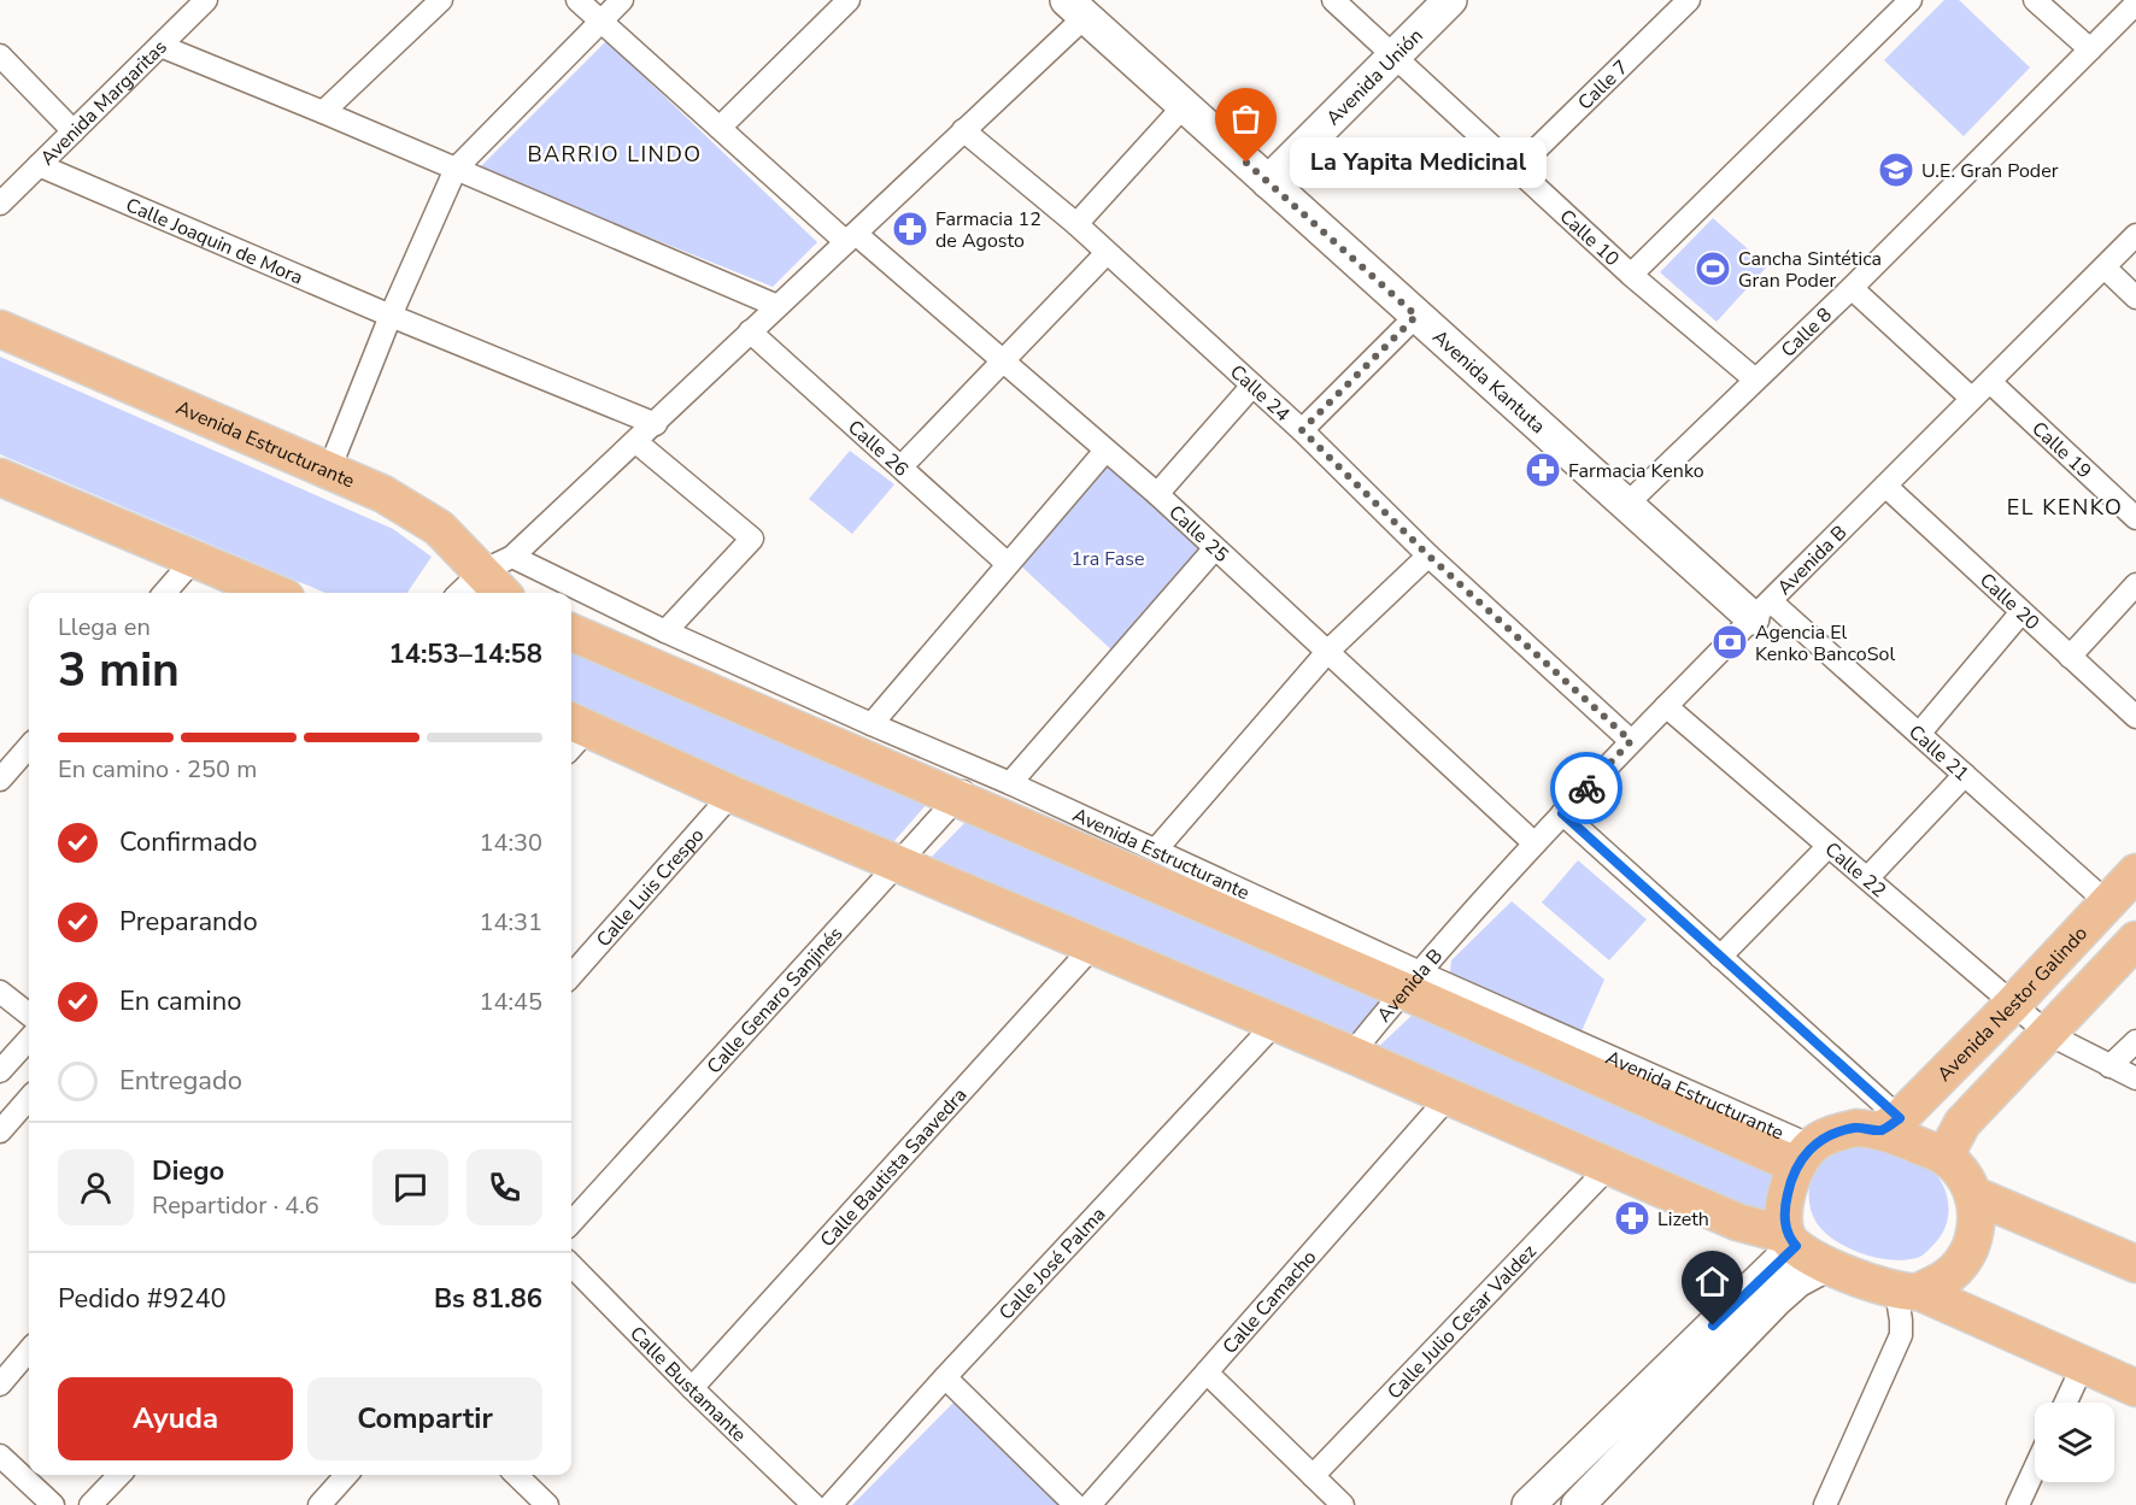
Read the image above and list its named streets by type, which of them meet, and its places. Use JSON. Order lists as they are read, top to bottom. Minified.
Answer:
{"streets":{"main road":["Avenida Estructurante","Avenida Nestor Galindo"],"street":["Avenida Unión","Calle 7","Avenida Margaritas","Calle 10","Calle Joaquin de Mora","Calle 8","Avenida Kantuta","Calle 24","Calle 26","Calle 19","Calle 25","Avenida B","Calle 20","Calle 21","Calle 22","Calle Luis Crespo","Calle Genaro Sanjinés","Calle Bautista Saavedra","Calle José Palma","Calle Camacho","Calle Julio Cesar Valdez","Calle Bustamante"]},"crossings":[["Avenida Unión","Calle 10"],["Avenida Unión","Avenida Kantuta"],["Calle 7","Calle 10"],["Avenida Margaritas","Calle Joaquin de Mora"],["Calle 10","Calle 8"],["Calle 8","Avenida Kantuta"],["Avenida Kantuta","Avenida B"],["Avenida Kantuta","Calle 21"],["Calle 24","Avenida B"],["Avenida Estructurante","Avenida B"],["Avenida Estructurante","Calle Genaro Sanjinés"],["Avenida Estructurante","Avenida Nestor Galindo"],["Calle 19","Avenida B"],["Calle 25","Avenida B"],["Avenida B","Calle 20"],["Avenida B","Calle 21"],["Avenida B","Calle 22"],["Calle 21","Avenida Nestor Galindo"],["Calle 22","Avenida Nestor Galindo"],["Calle Bautista Saavedra","Calle Bustamante"]],"districts":["BARRIO LINDO","EL KENKO"],"parks":["1ra Fase"],"places":{"other":["La Yapita Medicinal"],"school or university":["U.E. Gran Poder"],"pharmacy":["Farmacia 12 de Agosto","Farmacia Kenko","Lizeth"],"sports":["Cancha Sintética Gran Poder"],"bank":["Agencia El Kenko BancoSol"]},"page":{"bubble":"La Yapita Medicinal","heading":["3 min","Llega en","14:53–14:58"],"panel":["Diego","Repartidor · 4.6","Pedido #9240","Bs 81.86"],"bar":"En camino · 250 m","list":[["Confirmado","14:30"],["Preparando","14:31"],["En camino","14:45"],"Entregado"],"buttons":["Ayuda","Compartir"]}}
